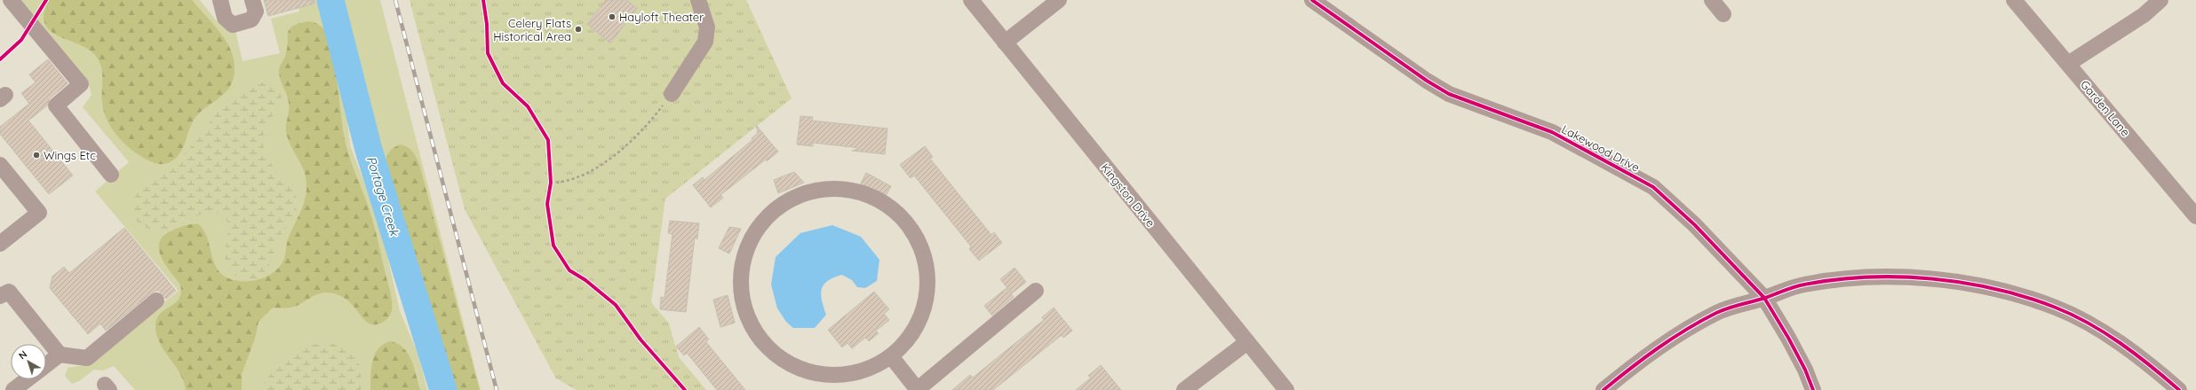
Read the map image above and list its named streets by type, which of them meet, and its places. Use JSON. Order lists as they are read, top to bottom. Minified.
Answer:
{"streets":{"street":["Garden Lane","Lakewood Drive","Kingston Drive"]},"water":["Portage Creek"],"places":["Hayloft Theater","Celery Flats Historical Area","Wings Etc"],"north":"top left"}
